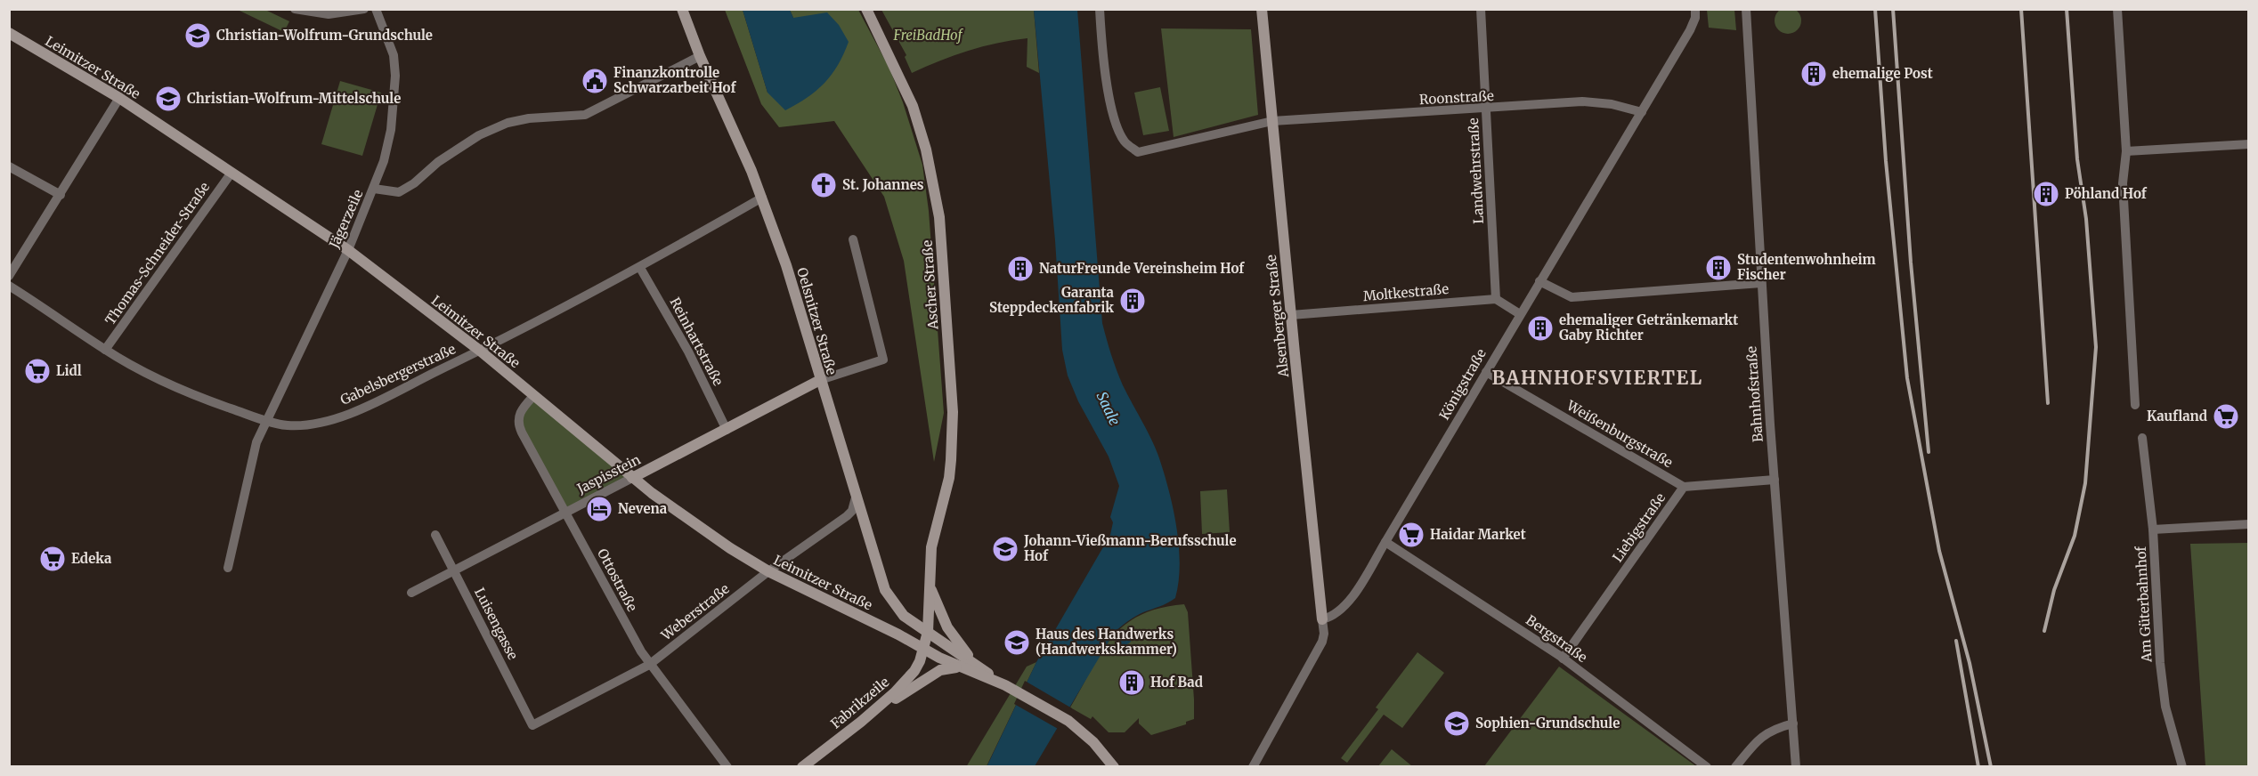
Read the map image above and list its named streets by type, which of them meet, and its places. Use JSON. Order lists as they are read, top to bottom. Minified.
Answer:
{"streets":{"street":["Leimitzer Straße","Roonstraße","Landwehrstraße","Jägerzeile","Thomas-Schneider-Straße","Ascher Straße","Moltkestraße","Alsenberger Straße","Oelsnitzer Straße","Reinhartstraße","Gabelsbergerstraße","Königstraße","Bahnhofstraße","Weißenburgstraße","Jaspisstein","Liebigstraße","Ottostraße","Am Güterbahnhof","Weberstraße","Luisengasse","Bergstraße","Fabrikzeile"]},"crossings":[["Leimitzer Straße","Jägerzeile"],["Leimitzer Straße","Thomas-Schneider-Straße"],["Leimitzer Straße","Gabelsbergerstraße"],["Leimitzer Straße","Jaspisstein"],["Leimitzer Straße","Ottostraße"],["Leimitzer Straße","Weberstraße"],["Leimitzer Straße","Fabrikzeile"],["Roonstraße","Landwehrstraße"],["Roonstraße","Alsenberger Straße"],["Roonstraße","Königstraße"],["Landwehrstraße","Moltkestraße"],["Jägerzeile","Oelsnitzer Straße"],["Jägerzeile","Gabelsbergerstraße"],["Thomas-Schneider-Straße","Gabelsbergerstraße"],["Ascher Straße","Oelsnitzer Straße"],["Ascher Straße","Fabrikzeile"],["Moltkestraße","Alsenberger Straße"],["Alsenberger Straße","Königstraße"],["Oelsnitzer Straße","Gabelsbergerstraße"],["Oelsnitzer Straße","Jaspisstein"],["Oelsnitzer Straße","Weberstraße"],["Oelsnitzer Straße","Fabrikzeile"],["Reinhartstraße","Gabelsbergerstraße"],["Reinhartstraße","Jaspisstein"],["Königstraße","Weißenburgstraße"],["Königstraße","Bergstraße"],["Bahnhofstraße","Liebigstraße"],["Weißenburgstraße","Liebigstraße"],["Jaspisstein","Ottostraße"],["Jaspisstein","Luisengasse"],["Liebigstraße","Bergstraße"],["Ottostraße","Weberstraße"],["Weberstraße","Luisengasse"]],"districts":["BAHNHOFSVIERTEL"],"water":["Saale"],"parks":["FreiBadHof"],"places":{"school or university":["Christian-Wolfrum-Grundschule","Christian-Wolfrum-Mittelschule","Johann-Vießmann-Berufsschule Hof","Haus des Handwerks (Handwerkskammer)","Sophien-Grundschule"],"building":["ehemalige Post","Pöhland Hof","Studentenwohnheim Fischer","NaturFreunde Vereinsheim Hof","Garanta Steppdeckenfabrik","ehemaliger Getränkemarkt Gaby Richter","Hof Bad"],"public building":["Finanzkontrolle Schwarzarbeit Hof"],"church":["St. Johannes"],"supermarket":["Lidl","Kaufland","Haidar Market","Edeka"],"hotel":["Nevena"]}}
